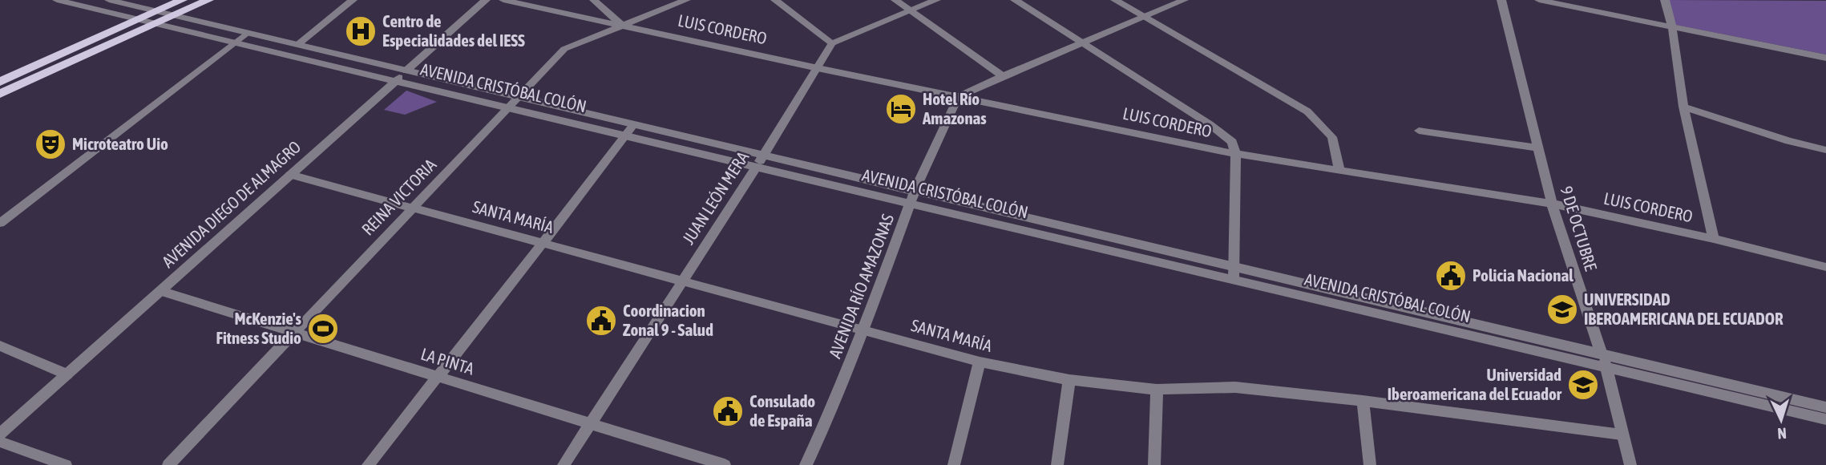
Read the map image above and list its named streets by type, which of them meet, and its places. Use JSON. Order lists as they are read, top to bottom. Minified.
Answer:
{"streets":{"street":["LUIS CORDERO","AVENIDA CRISTÓBAL COLÓN","REINA VICTORIA","JUAN LEÓN MERA","AVENIDA DIEGO DE ALMAGRO","SANTA MARÍA","9 DE OCTUBRE","AVENIDA RÍO AMAZONAS","LA PINTA"]},"crossings":[["LUIS CORDERO","REINA VICTORIA"],["LUIS CORDERO","JUAN LEÓN MERA"],["LUIS CORDERO","9 DE OCTUBRE"],["LUIS CORDERO","AVENIDA RÍO AMAZONAS"],["AVENIDA CRISTÓBAL COLÓN","REINA VICTORIA"],["AVENIDA CRISTÓBAL COLÓN","JUAN LEÓN MERA"],["AVENIDA CRISTÓBAL COLÓN","AVENIDA DIEGO DE ALMAGRO"],["AVENIDA CRISTÓBAL COLÓN","9 DE OCTUBRE"],["AVENIDA CRISTÓBAL COLÓN","AVENIDA RÍO AMAZONAS"],["REINA VICTORIA","SANTA MARÍA"],["REINA VICTORIA","LA PINTA"],["JUAN LEÓN MERA","SANTA MARÍA"],["JUAN LEÓN MERA","LA PINTA"],["AVENIDA DIEGO DE ALMAGRO","SANTA MARÍA"],["AVENIDA DIEGO DE ALMAGRO","LA PINTA"],["SANTA MARÍA","9 DE OCTUBRE"],["SANTA MARÍA","AVENIDA RÍO AMAZONAS"]],"places":{"hospital":["Centro de Especialidades del IESS"],"hotel":["Hotel Río Amazonas"],"theatre":["Microteatro Uio"],"public building":["Policia Nacional","Coordinacion Zonal 9 - Salud","Consulado de España"],"school or university":["UNIVERSIDAD IBEROAMERICANA DEL ECUADOR","Universidad Iberoamericana del Ecuador"],"sports":["McKenzie's Fitness Studio"]},"north":"bottom"}
